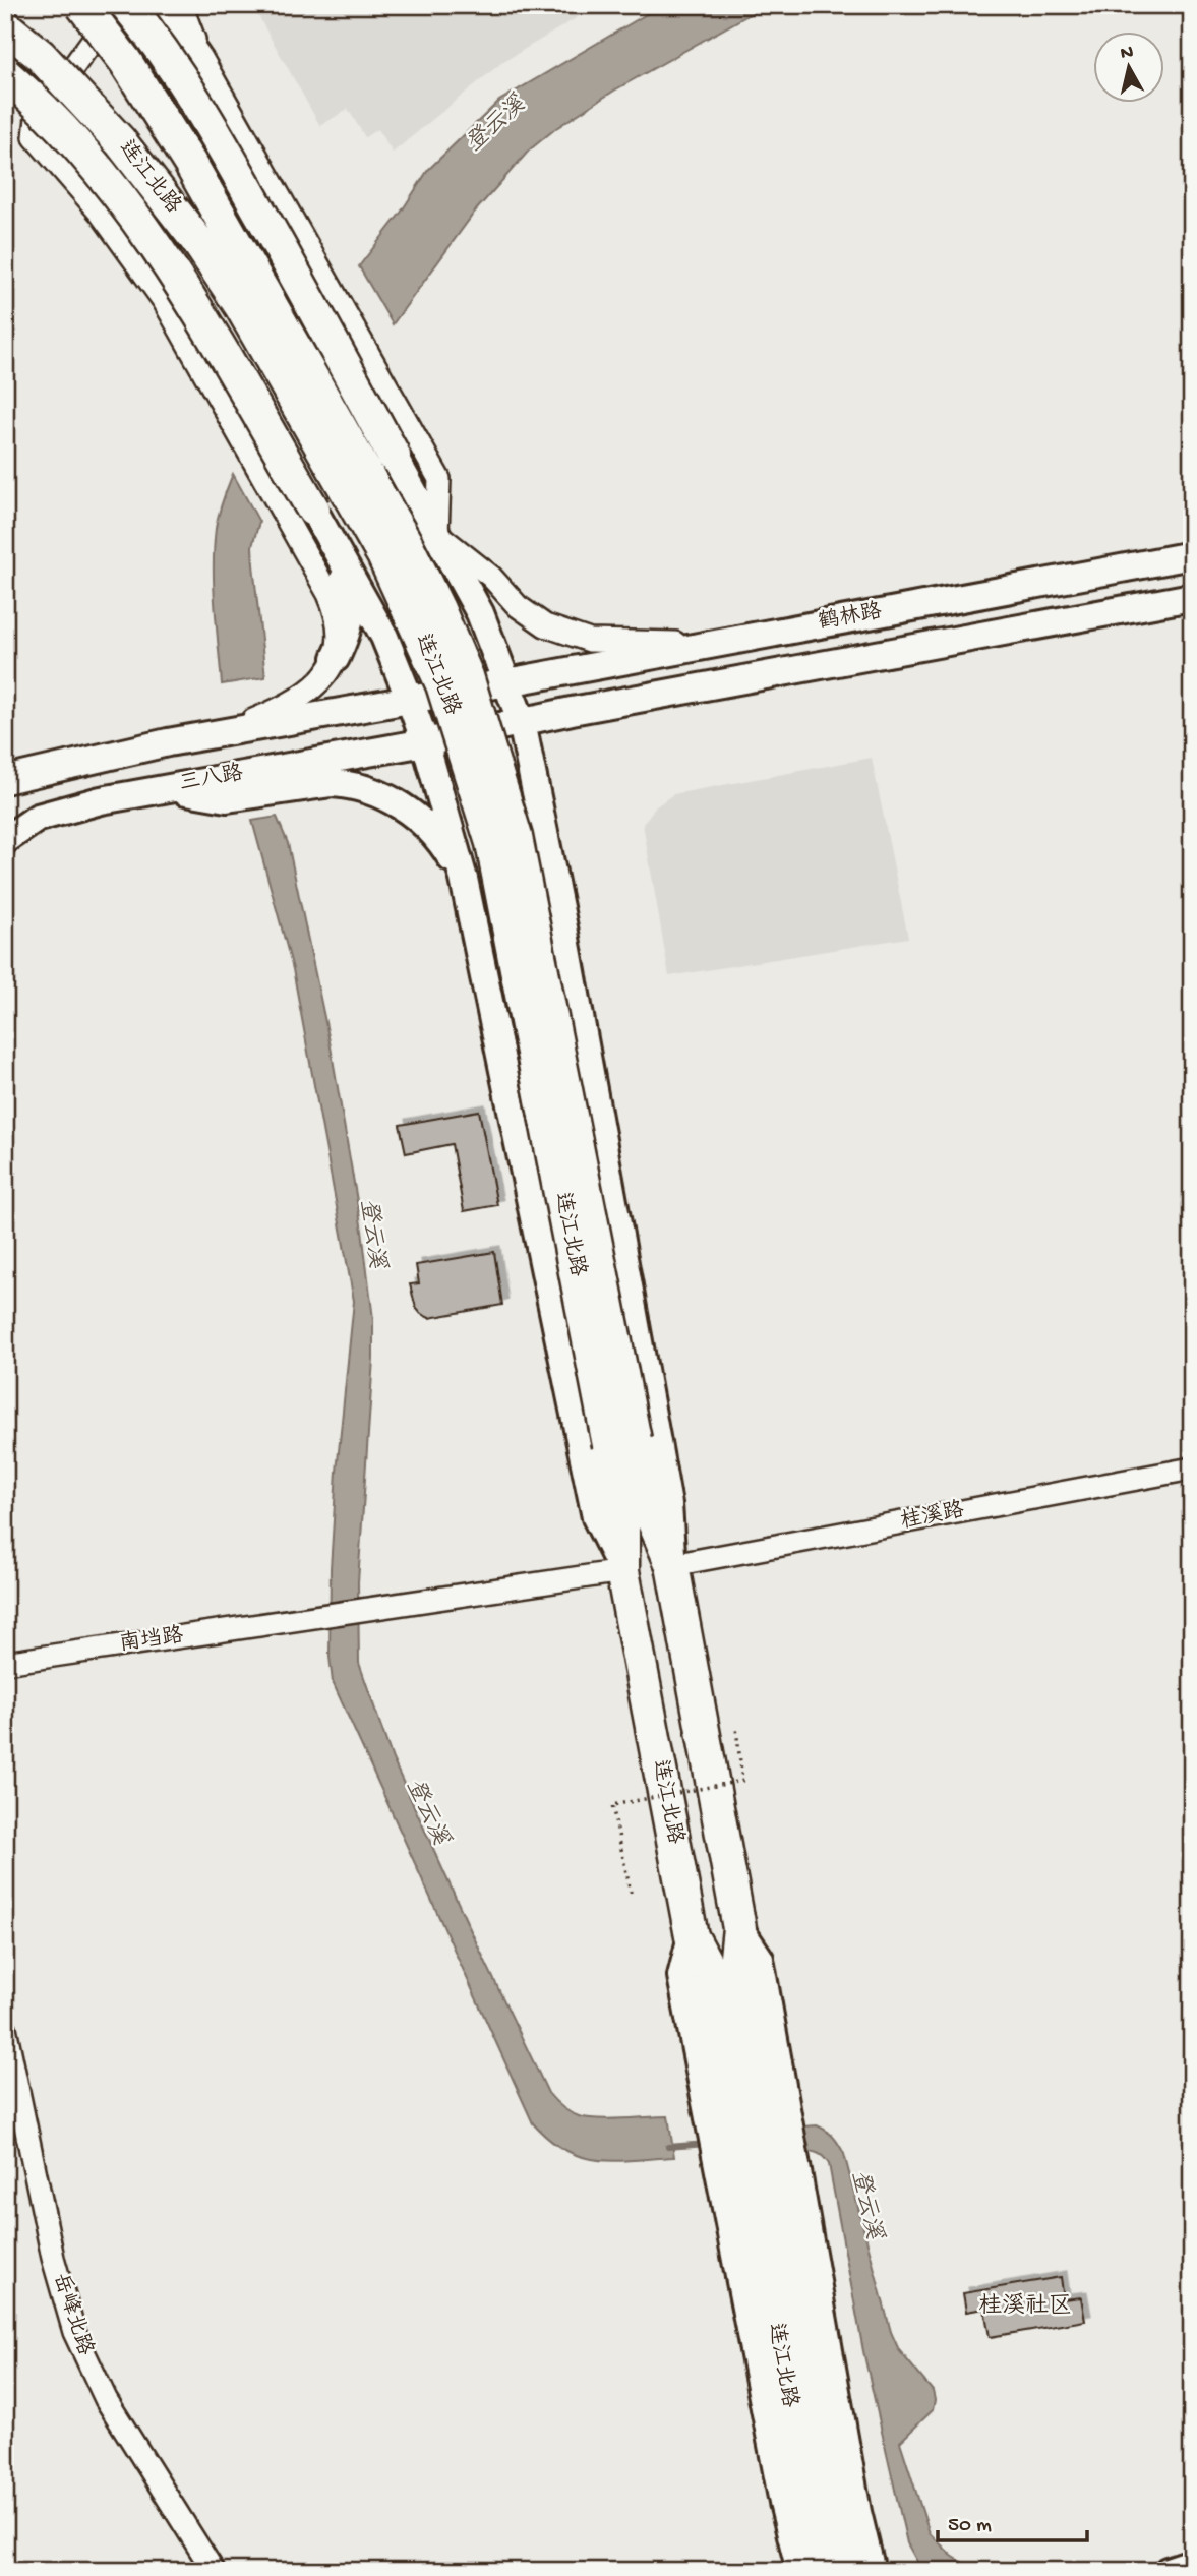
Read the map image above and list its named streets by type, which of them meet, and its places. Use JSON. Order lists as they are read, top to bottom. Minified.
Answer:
{"streets":{"highway":["连江北路"],"main road":["鹤林路","三八路"],"street":["桂溪路","南垱路","岳峰北路"]},"crossings":[["连江北路","桂溪路"],["连江北路","南垱路"],["鹤林路","三八路"]],"districts":["桂溪社区"],"water":["登云溪"],"scale_bar":"50 m","north":"top"}
